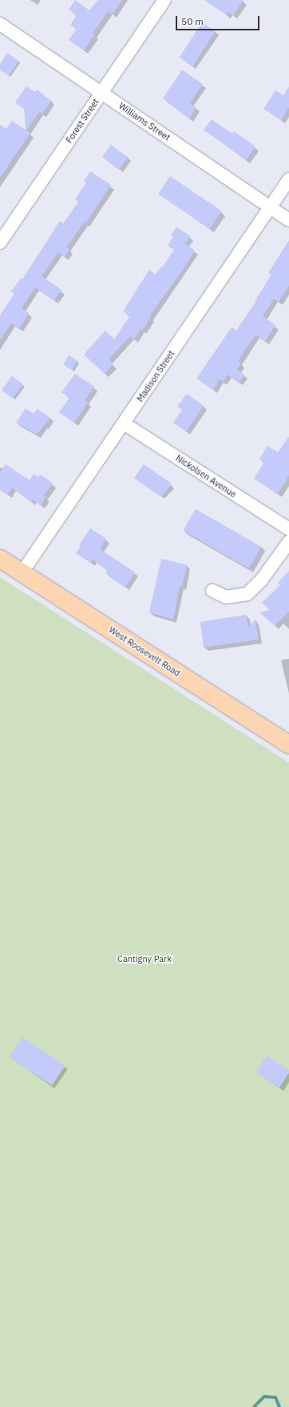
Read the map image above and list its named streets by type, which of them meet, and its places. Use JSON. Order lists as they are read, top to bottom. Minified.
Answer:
{"streets":{"main road":["West Roosevelt Road"],"street":["Forest Street","Williams Street","Madison Street","Nickolsen Avenue"]},"crossings":[["Forest Street","Williams Street"],["Williams Street","Madison Street"],["Madison Street","Nickolsen Avenue"],["Madison Street","West Roosevelt Road"]],"parks":["Cantigny Park"],"scale_bar":"50 m"}
